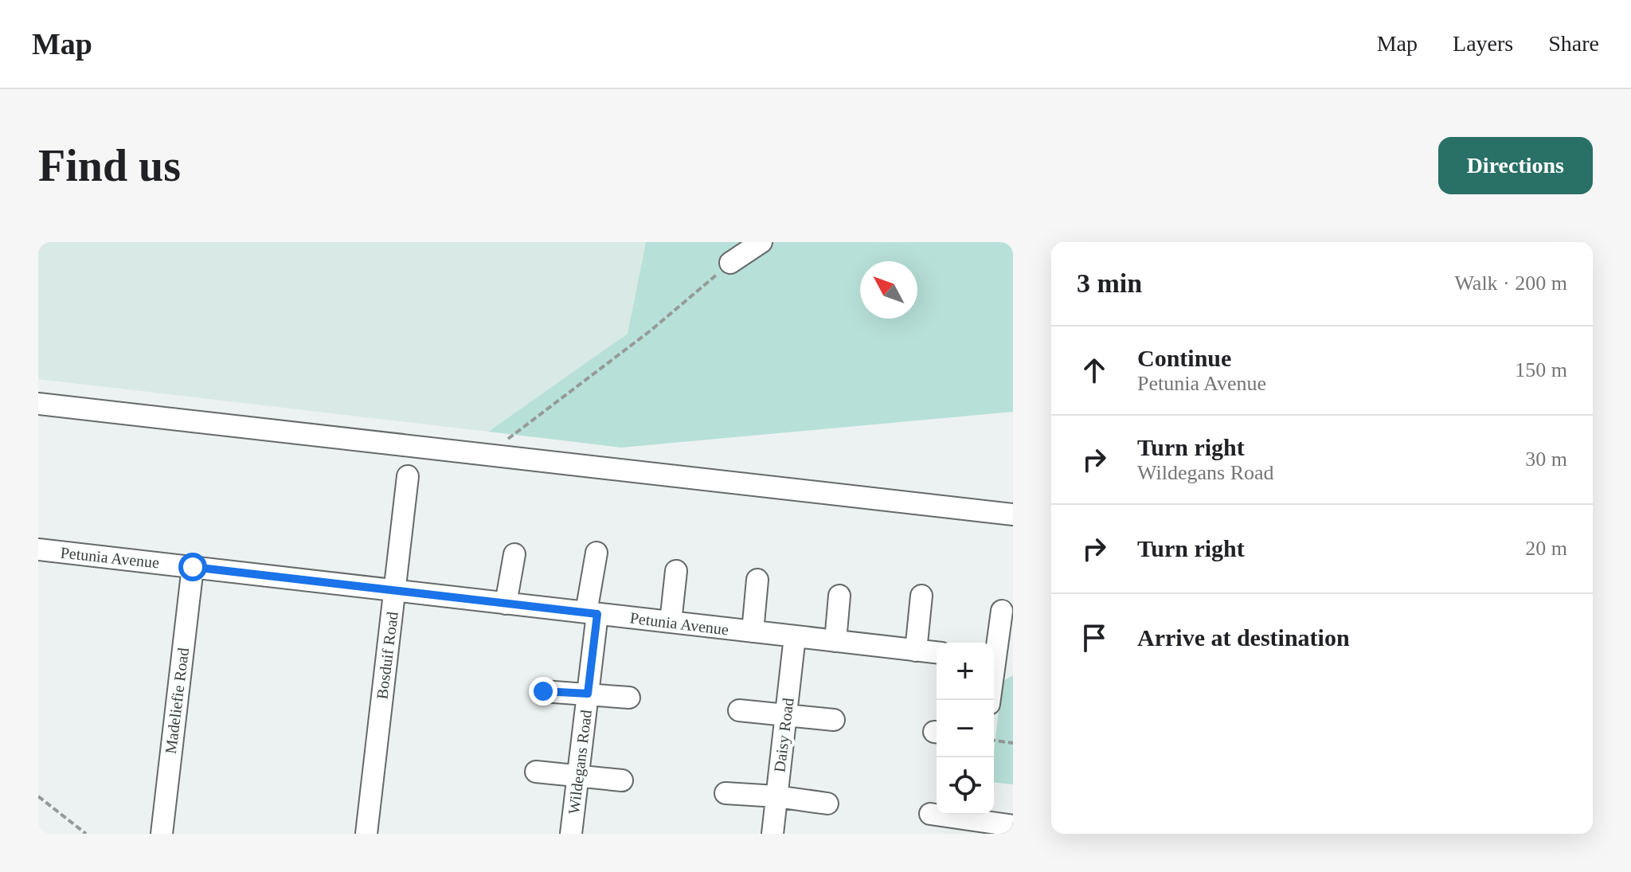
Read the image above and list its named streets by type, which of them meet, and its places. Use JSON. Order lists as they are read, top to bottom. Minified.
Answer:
{"streets":{"street":["Petunia Avenue","Bosduif Road","Madeliefie Road","Daisy Road","Wildegans Road"]},"crossings":[["Petunia Avenue","Bosduif Road"],["Petunia Avenue","Madeliefie Road"],["Petunia Avenue","Daisy Road"],["Petunia Avenue","Wildegans Road"]],"north":"top left","page":{"header":"Map","nav":["Map","Layers","Share"],"buttons":"Directions","title":"Find us","heading":["3 min","Walk · 200 m"],"list":[["Continue","Petunia Avenue","150 m"],["Turn right","Wildegans Road","30 m"],["Turn right","20 m"],"Arrive at destination"],"map_buttons":["+","−"]}}
